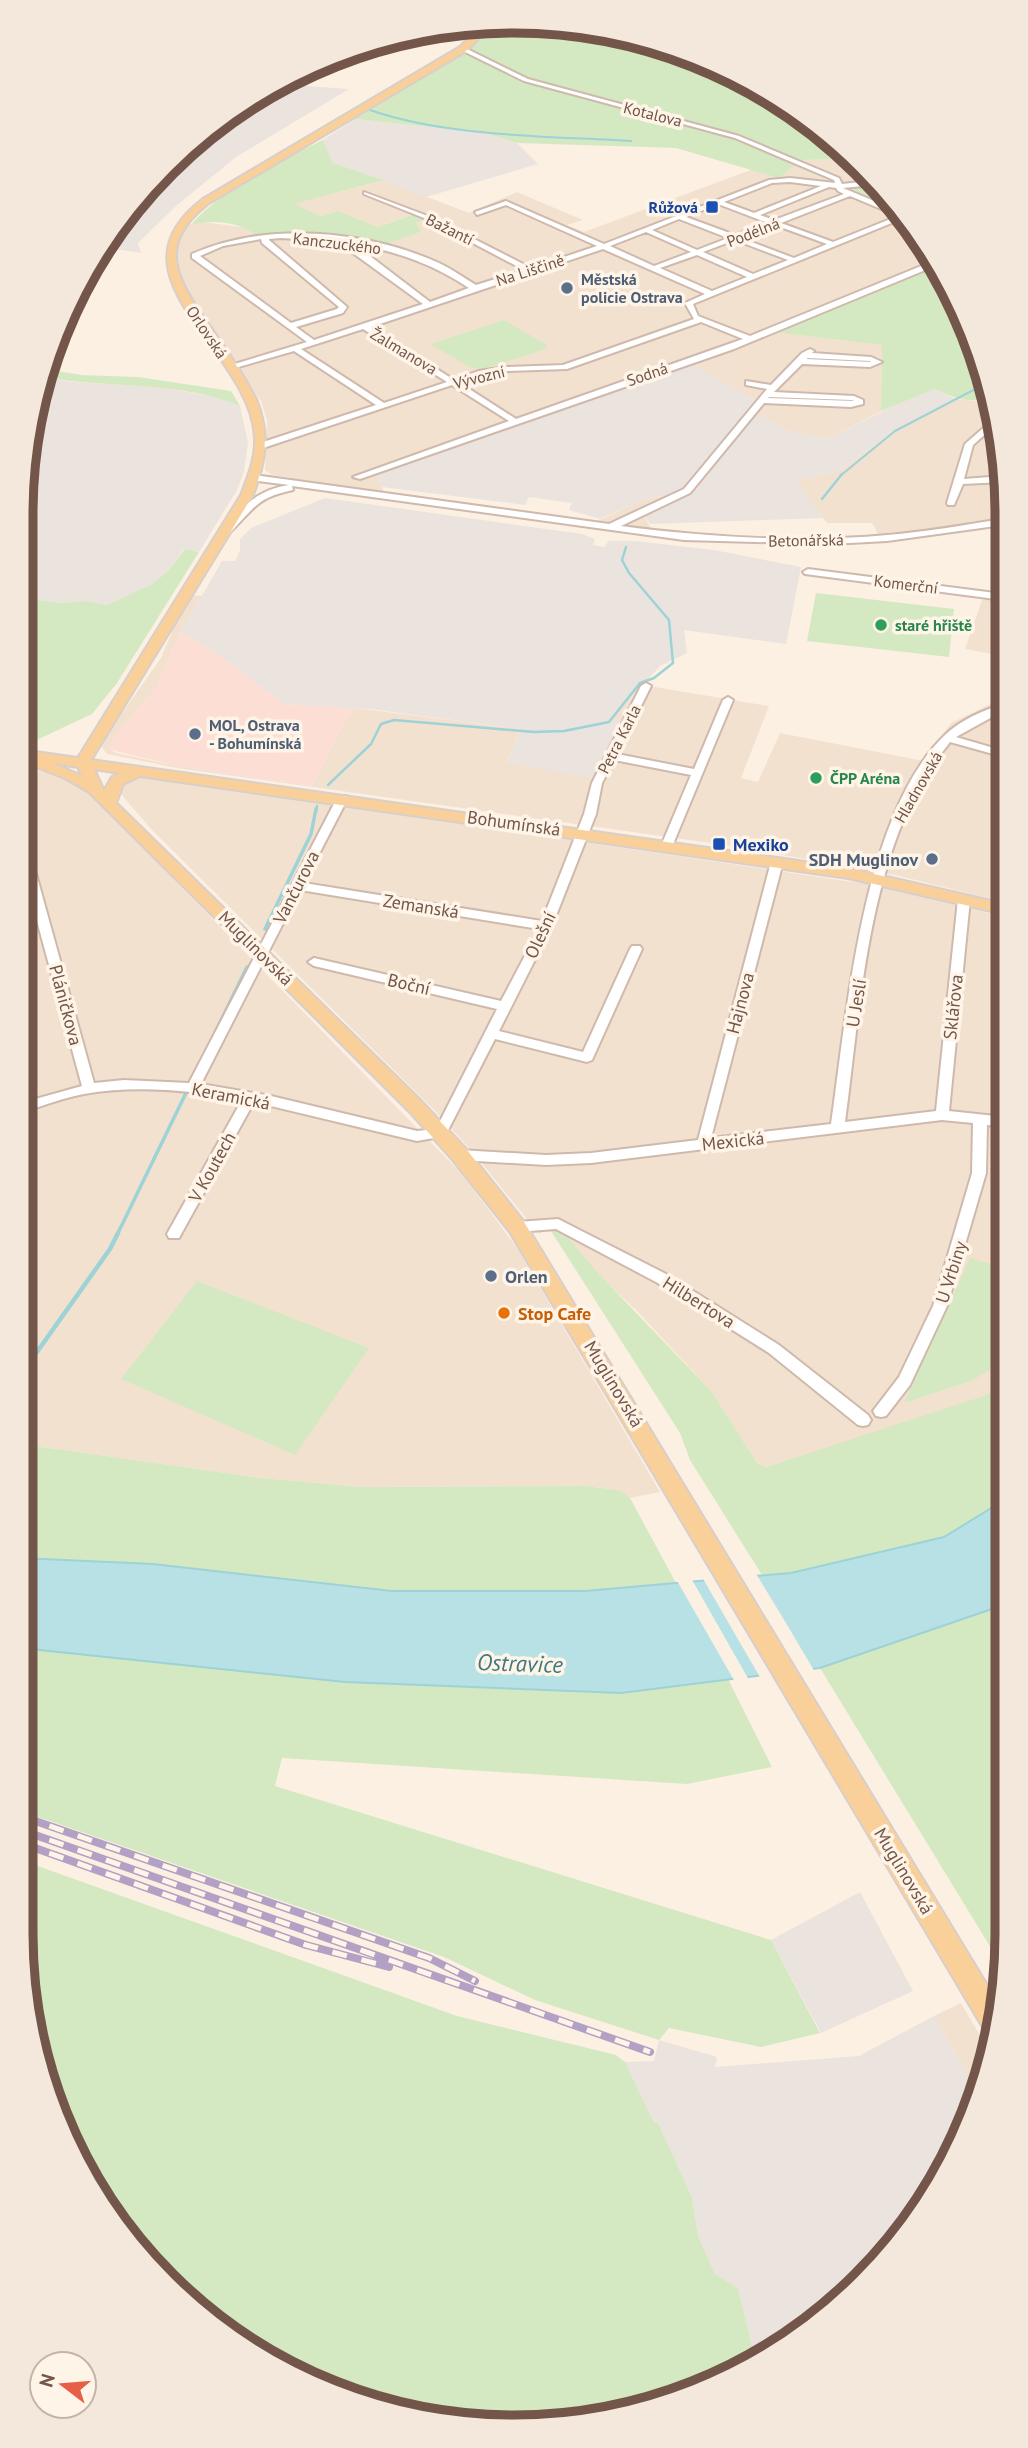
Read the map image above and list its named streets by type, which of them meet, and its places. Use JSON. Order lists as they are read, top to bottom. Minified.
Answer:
{"streets":{"main road":["Orlovská","Bohumínská","Muglinovská"],"street":["Kotalova","Bažantí","Podélná","Kanczuckého","Na Liščině","Žalmanova","Sodná","Vývozní","Betonářská","Komerční","Petra Karla","Hladnovská","Vančurova","Zemanská","Olešní","Boční","Hajnova","U Jeslí","Pláničkova","Sklářova","Keramická","Mexická","V Koutech","U Vrbiny","Hilbertova"]},"crossings":[["Kotalova","Na Liščině"],["Kotalova","Orlovská"],["Bažantí","Na Liščině"],["Kanczuckého","Na Liščině"],["Na Liščině","Orlovská"],["Na Liščině","Žalmanova"],["Orlovská","Vývozní"],["Orlovská","Betonářská"],["Orlovská","Bohumínská"],["Orlovská","Muglinovská"],["Žalmanova","Sodná"],["Žalmanova","Vývozní"],["Petra Karla","Bohumínská"],["Petra Karla","Olešní"],["Hladnovská","Bohumínská"],["Hladnovská","U Jeslí"],["Bohumínská","Vančurova"],["Bohumínská","Olešní"],["Bohumínská","Muglinovská"],["Bohumínská","Hajnova"],["Bohumínská","U Jeslí"],["Bohumínská","Sklářova"],["Vančurova","Zemanská"],["Vančurova","Muglinovská"],["Vančurova","Keramická"],["Zemanská","Olešní"],["Olešní","Muglinovská"],["Olešní","Boční"],["Olešní","Keramická"],["Muglinovská","Keramická"],["Muglinovská","Mexická"],["Muglinovská","Hilbertova"],["Hajnova","Mexická"],["U Jeslí","Mexická"],["Pláničkova","Keramická"],["Sklářova","Mexická"],["Keramická","V Koutech"],["Mexická","U Vrbiny"]],"water":["Ostravice"],"places":{"transit":["Růžová","Mexiko"],"other":["Městská policie Ostrava","staré hřiště","MOL, Ostrava - Bohumínská","ČPP Aréna","SDH Muglinov","Orlen","Stop Cafe"]},"north":"left"}
